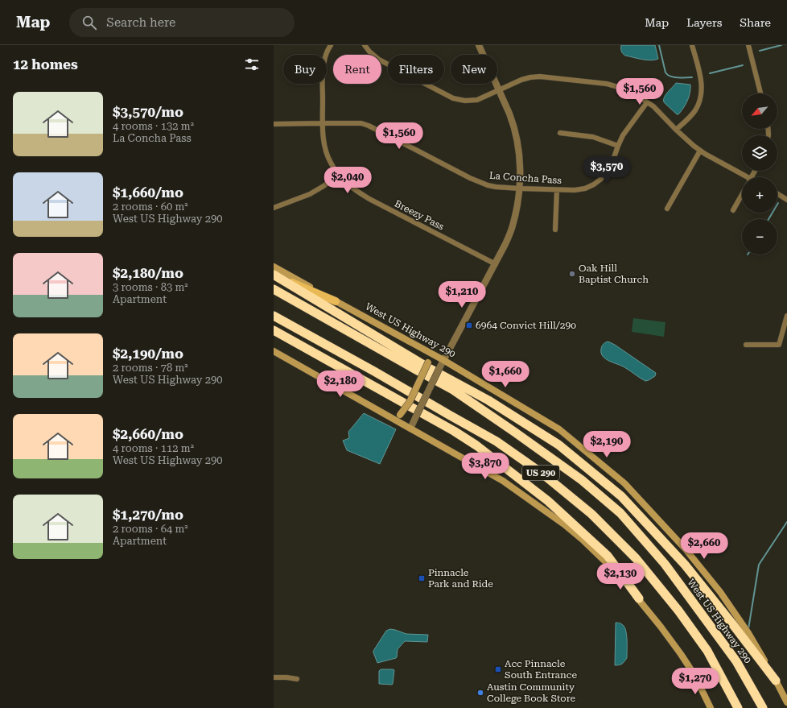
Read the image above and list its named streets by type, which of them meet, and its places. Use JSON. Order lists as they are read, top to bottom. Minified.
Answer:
{"streets":{"highway":["West US Highway 290","US 290"],"street":["La Concha Pass","Breezy Pass"]},"crossings":[["La Concha Pass","Breezy Pass"]],"places":{"other":["Oak Hill Baptist Church","Austin Community College Book Store"],"transit":["6964 Convict Hill/290","Pinnacle Park and Ride","Acc Pinnacle South Entrance"]},"north":"bottom left","page":{"header":"Map","search":"Search here","nav":["Map","Layers","Share"],"heading":"12 homes","chip":["Buy","Rent","Filters","New"],"price":["$1,560","$1,560","$3,570","$2,040","$1,210","$1,660","$2,180","$2,190","$3,870","$2,660","$2,130","$1,270"],"list":[{"name":"$3,570/mo","note":"4 rooms · 132 m² · La Concha Pass"},{"name":"$1,660/mo","note":"2 rooms · 60 m² · West US Highway 290"},{"name":"$2,180/mo","note":"3 rooms · 83 m² · Apartment"},{"name":"$2,190/mo","note":"2 rooms · 78 m² · West US Highway 290"},{"name":"$2,660/mo","note":"4 rooms · 112 m² · West US Highway 290"},{"name":"$1,270/mo","note":"2 rooms · 64 m² · Apartment"}],"map_buttons":["+","−"]}}
